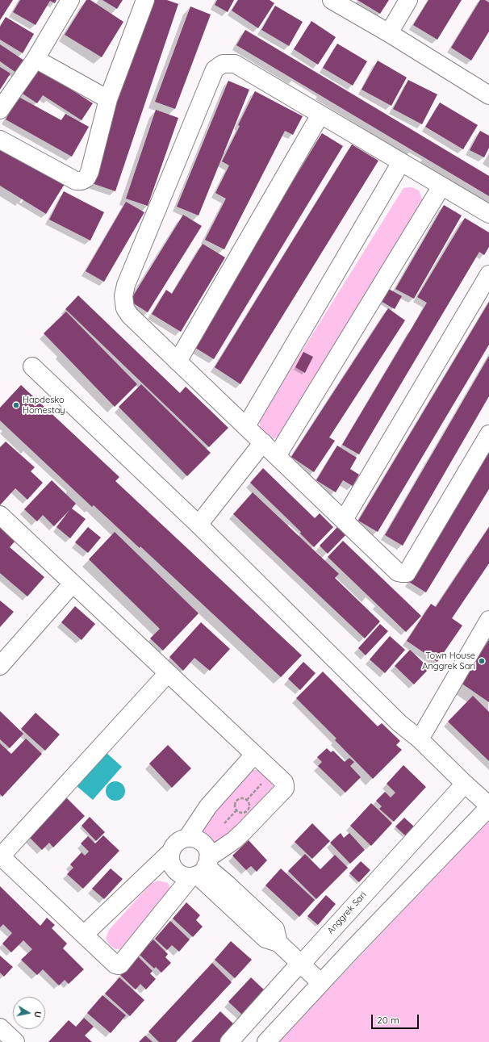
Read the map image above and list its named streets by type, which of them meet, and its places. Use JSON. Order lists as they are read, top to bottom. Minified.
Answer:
{"streets":{"street":["Anggrek Sari"]},"places":["Hapdesko Homestay","Town House Anggrek Sari"],"scale_bar":"20 m","north":"right"}
